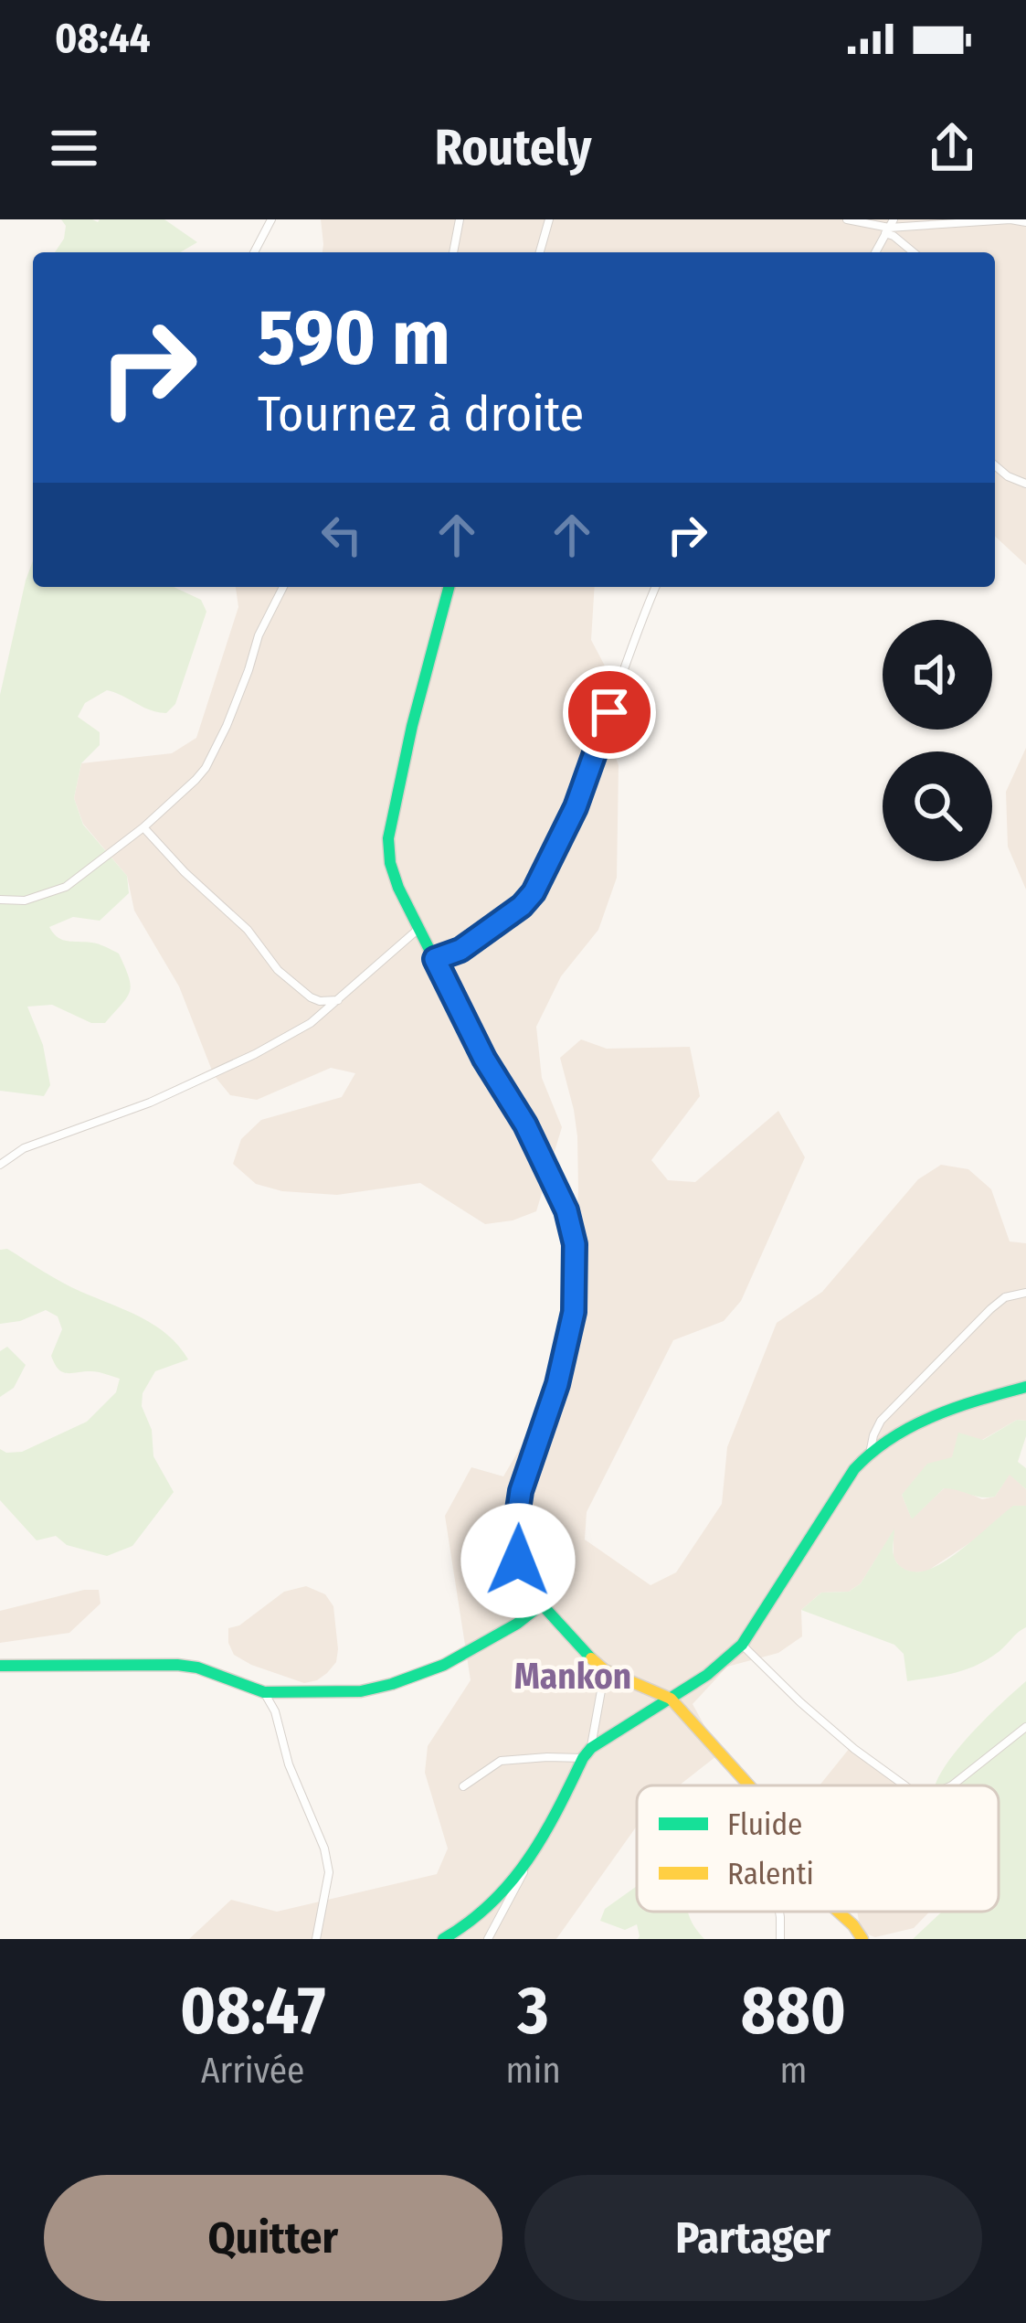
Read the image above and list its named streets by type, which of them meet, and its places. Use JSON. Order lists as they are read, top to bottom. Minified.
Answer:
{"districts":["Mankon"],"legend":["Fluide","Ralenti"],"page":{"status":"08:44","header":"Routely","turn":["590 m","Tournez à droite"],"eta":["08:47","Arrivée","3","min","880","m"],"buttons":["Quitter","Partager"]}}
